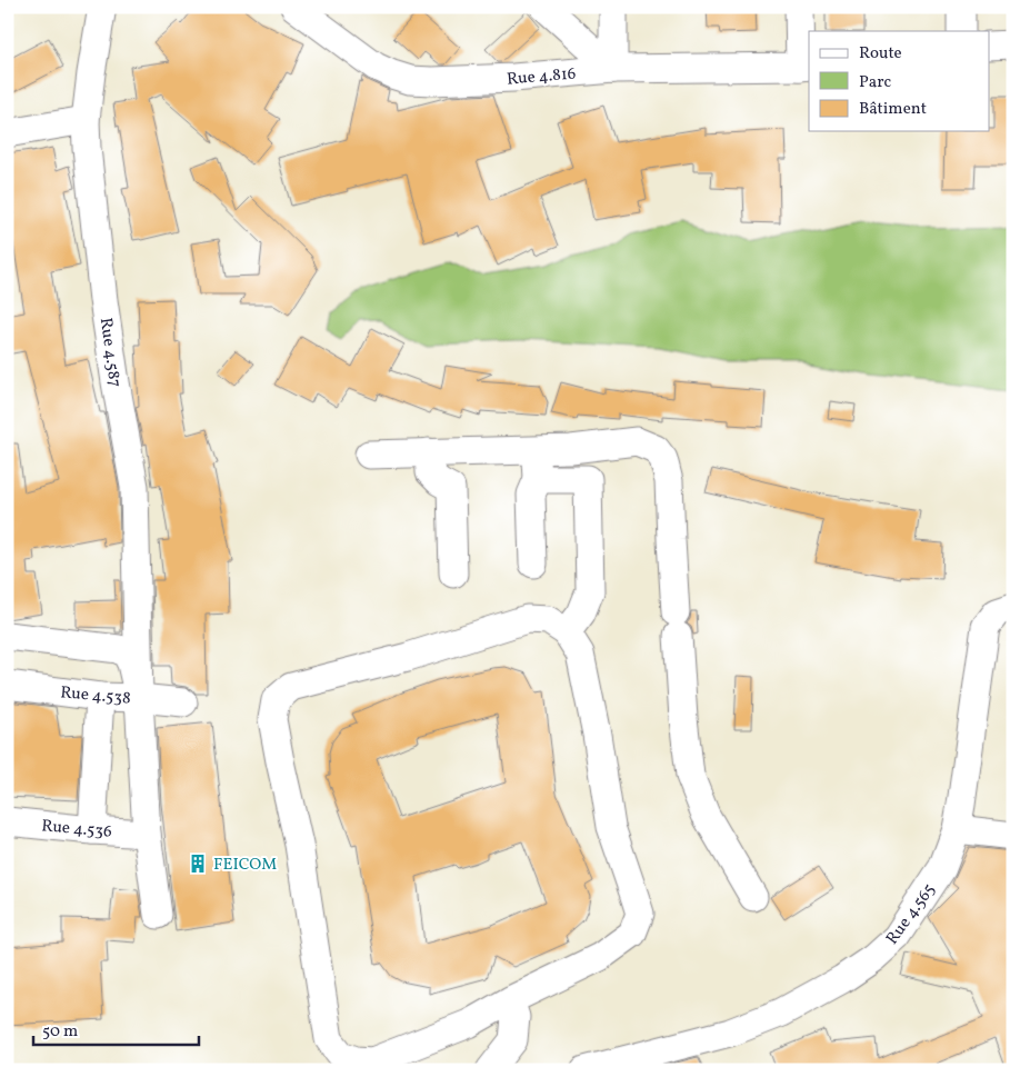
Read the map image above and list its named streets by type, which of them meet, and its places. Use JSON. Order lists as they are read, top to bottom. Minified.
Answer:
{"streets":{"street":["Rue 4.816","Rue 4.587","Rue 4.538","Rue 4.536","Rue 4.565"]},"crossings":[["Rue 4.587","Rue 4.538"]],"places":{"building":["FEICOM"]},"legend":["Route","Parc","Bâtiment"],"scale_bar":"50 m"}
